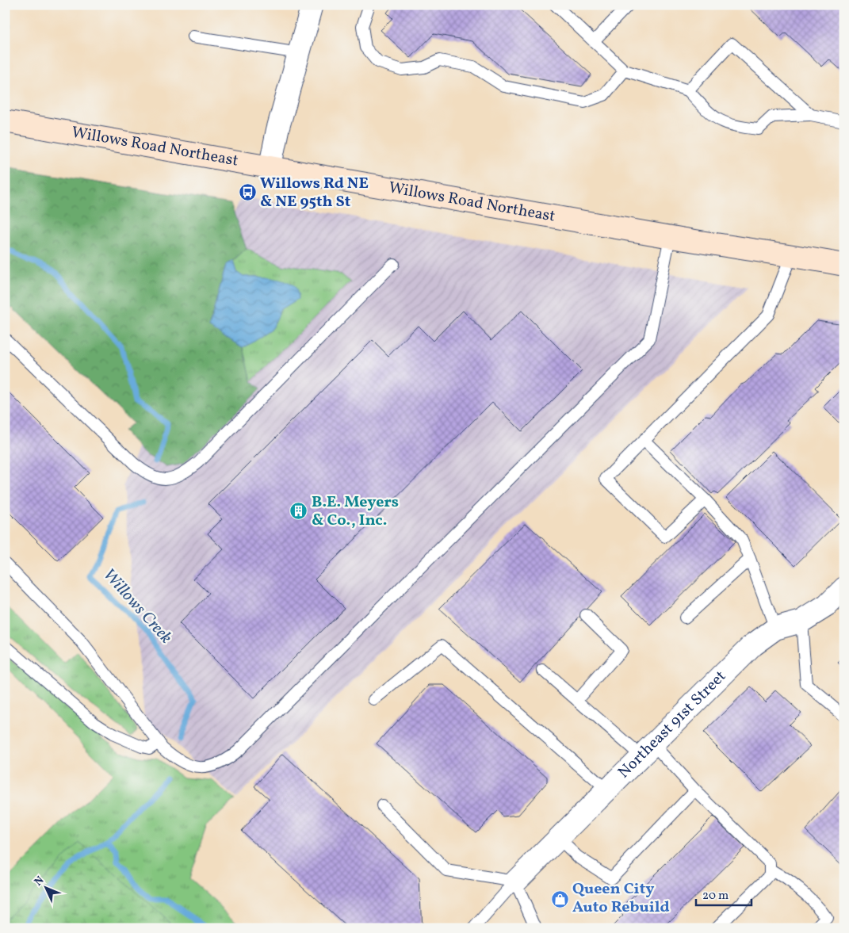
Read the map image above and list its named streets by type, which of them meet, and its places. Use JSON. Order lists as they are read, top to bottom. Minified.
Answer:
{"streets":{"main road":["Willows Road Northeast"],"street":["Northeast 91st Street"]},"water":["Willows Creek"],"places":{"bus stop":["Willows Rd NE & NE 95th St"],"building":["B.E. Meyers & Co., Inc."],"shop":["Queen City Auto Rebuild"]},"scale_bar":"20 m","north":"top left"}
